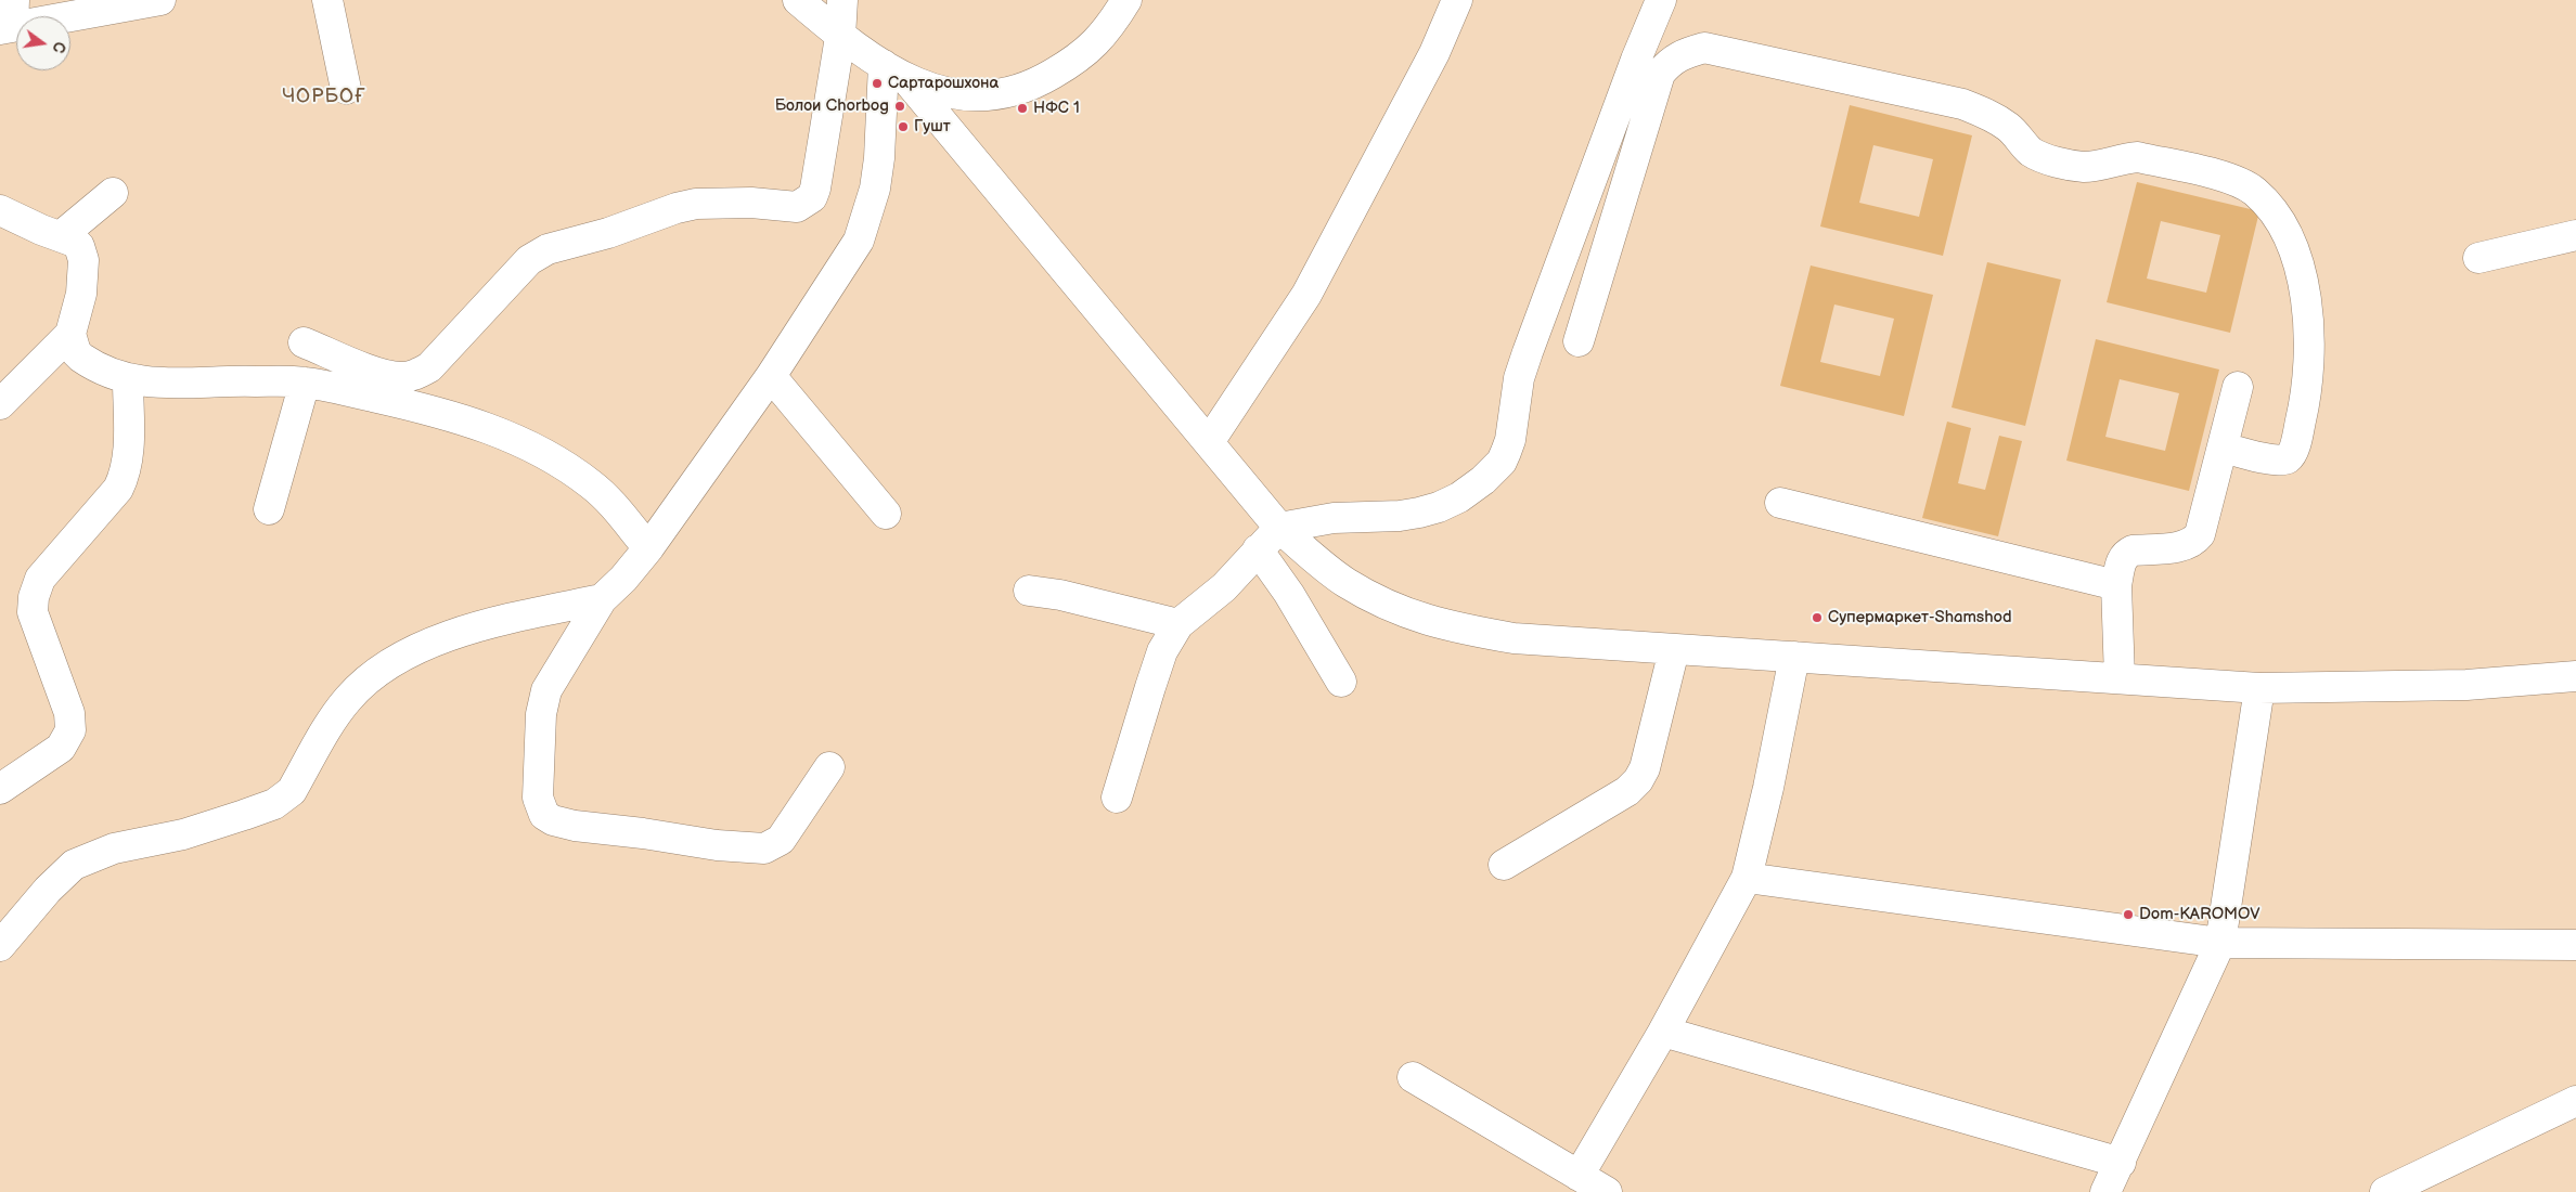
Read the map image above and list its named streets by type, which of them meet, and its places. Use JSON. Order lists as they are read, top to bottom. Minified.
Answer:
{"districts":["ЧОРБОҒ"],"places":["Сартарошхона","Болои Chorbog","НФС 1","Гушт","Супермаркет-Shamshod","Dom-KAROMOV"],"north":"right"}
